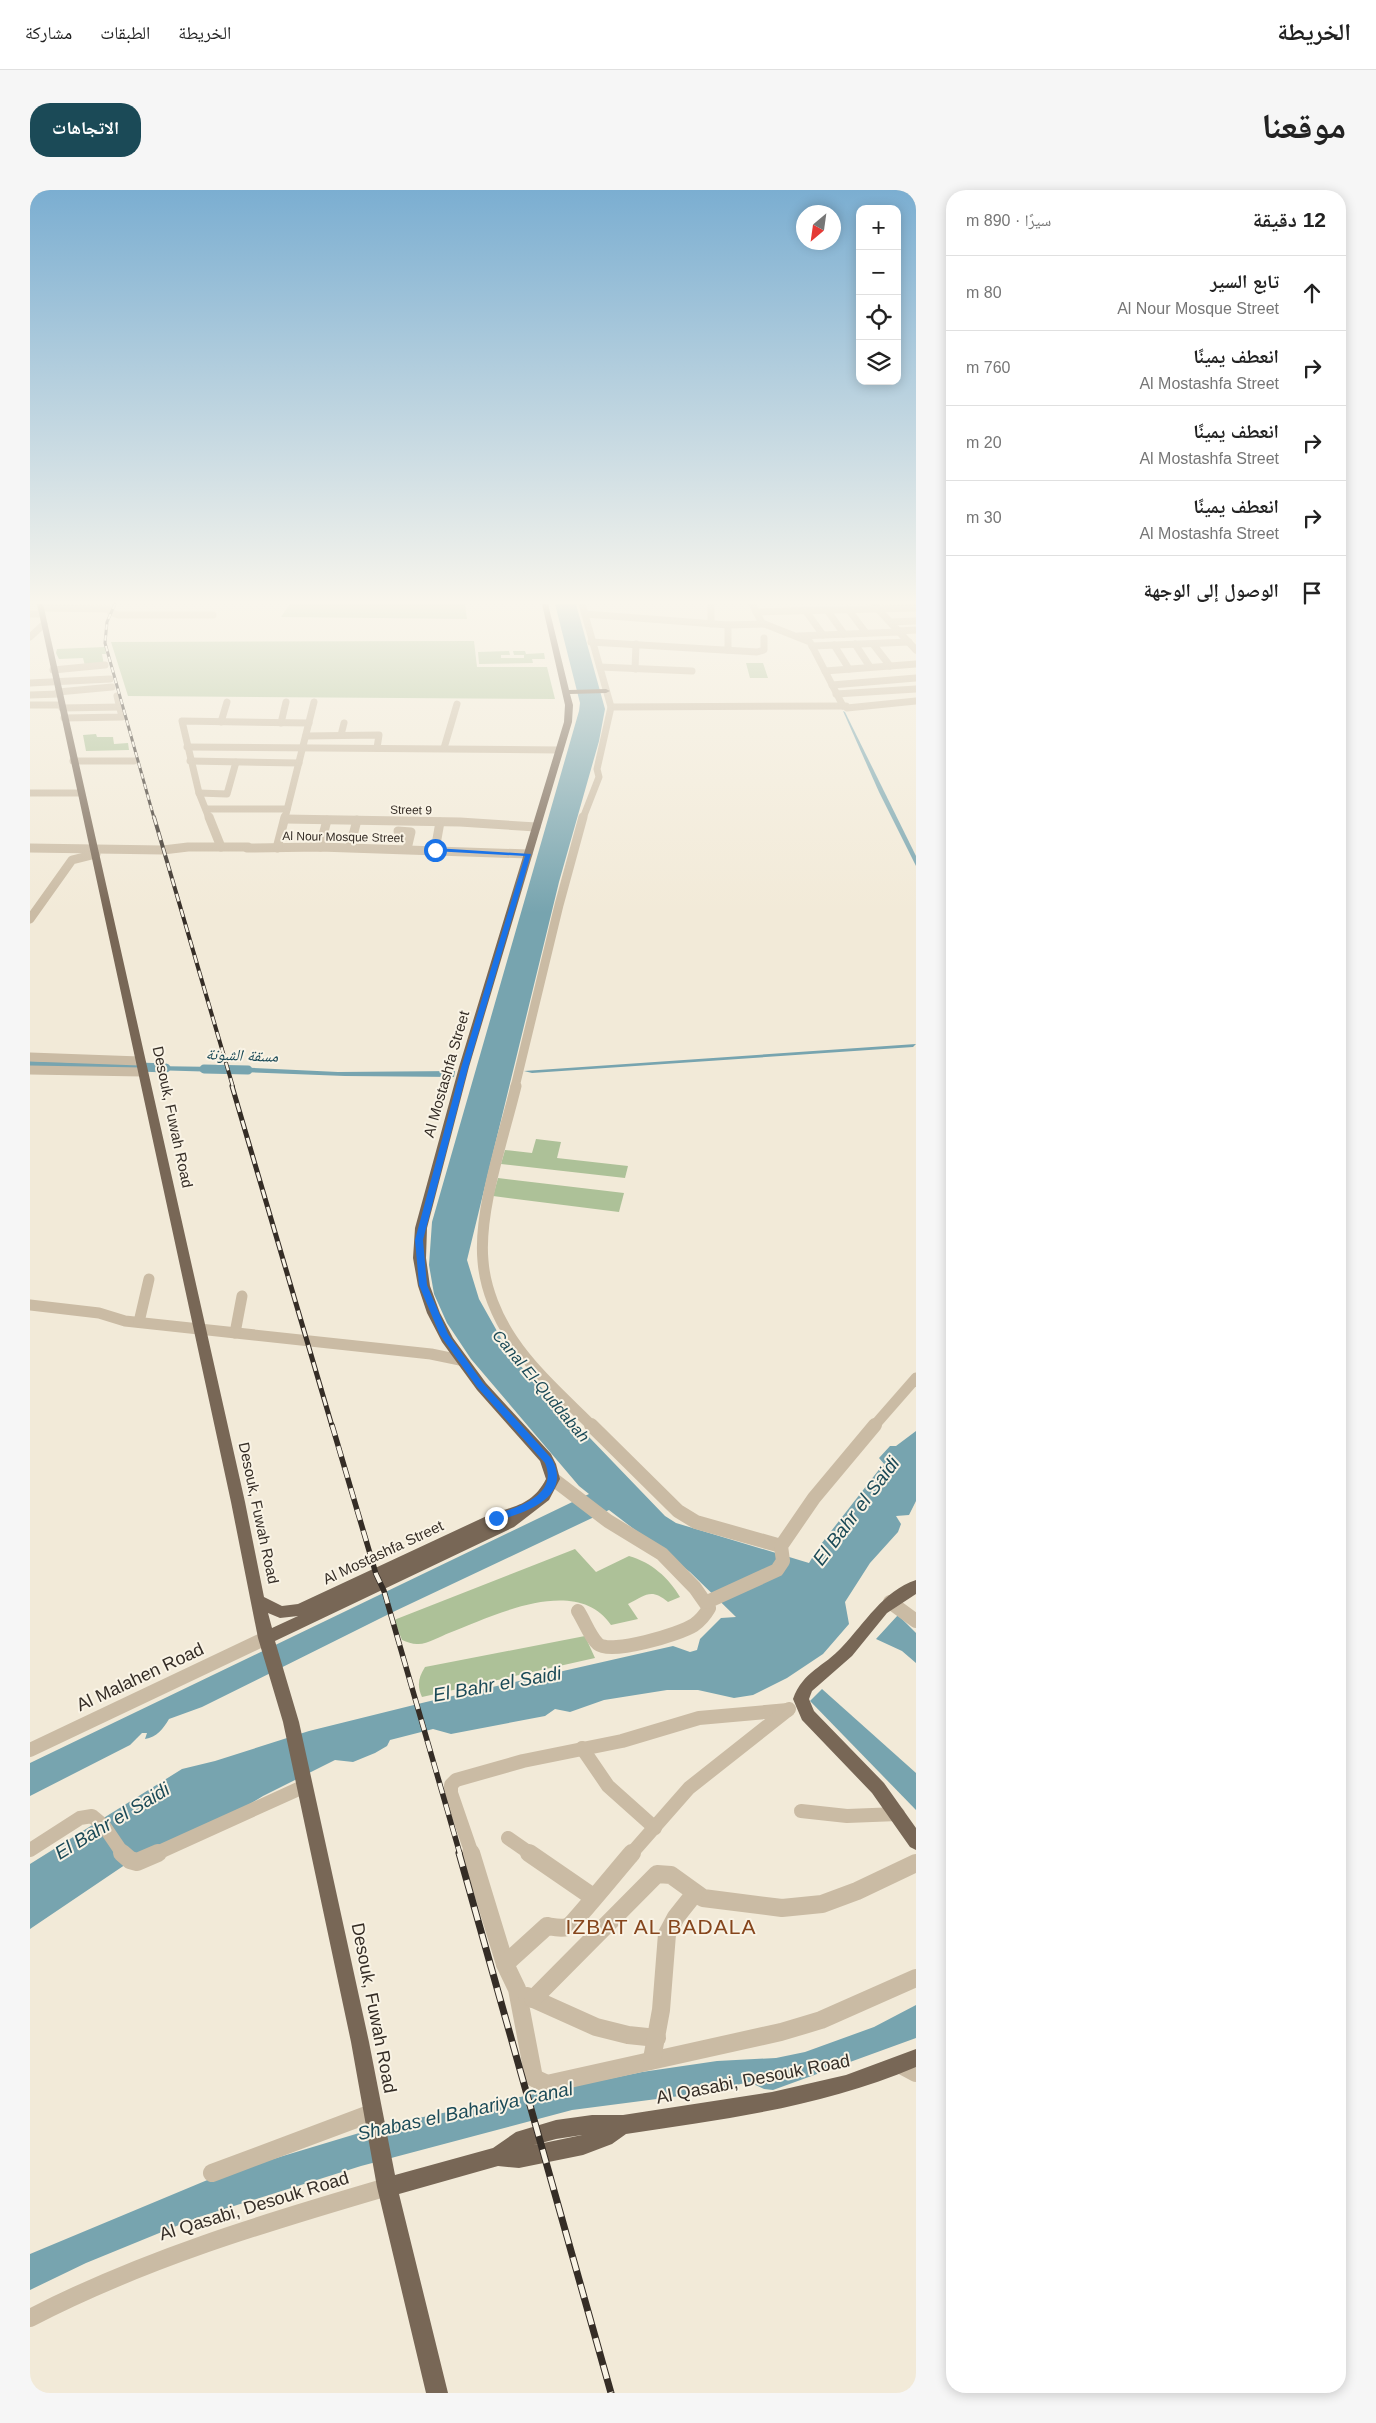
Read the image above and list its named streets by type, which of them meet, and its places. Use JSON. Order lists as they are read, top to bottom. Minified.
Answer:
{"streets":{"main road":["Al Mostashfa Street","Desouk, Fuwah Road","Al Qasabi, Desouk Road"],"street":["Street 9","Al Nour Mosque Street","Al Malahen Road"]},"crossings":[["Street 9","Al Mostashfa Street"],["Al Nour Mosque Street","Al Mostashfa Street"],["Al Nour Mosque Street","Desouk, Fuwah Road"],["Al Mostashfa Street","Desouk, Fuwah Road"],["Al Mostashfa Street","Al Malahen Road"],["Desouk, Fuwah Road","Al Malahen Road"],["Desouk, Fuwah Road","Al Qasabi, Desouk Road"]],"districts":["IZBAT AL BADALA"],"water":["مسقة الشونة","Canal El-Quddabah","El Bahr el Saidi","Shabas el Bahariya Canal"],"north":"bottom left","page":{"header":"الخريطة","nav":["الخريطة","الطبقات","مشاركة"],"title":"موقعنا","buttons":"الاتجاهات","heading":["12 دقيقة","سيرًا · 890 m"],"map_buttons":["+","−"],"list":[["تابع السير","Al Nour Mosque Street","80 m"],["انعطف يمينًا","Al Mostashfa Street","760 m"],["انعطف يمينًا","Al Mostashfa Street","20 m"],["انعطف يمينًا","Al Mostashfa Street","30 m"],"الوصول إلى الوجهة"]}}
